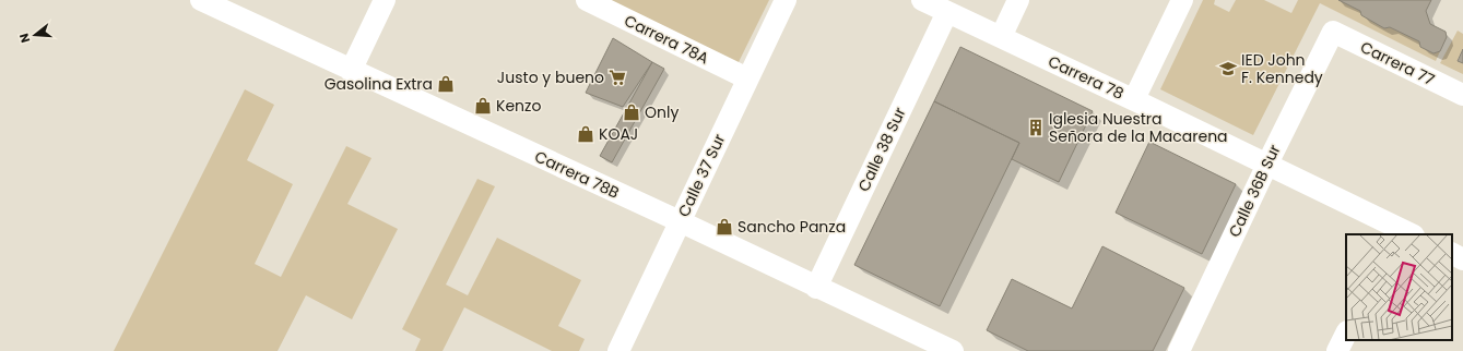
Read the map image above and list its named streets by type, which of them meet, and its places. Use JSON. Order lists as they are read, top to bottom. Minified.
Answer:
{"streets":{"street":["Carrera 78A","Carrera 77","Carrera 78","Calle 38 Sur","Carrera 78B","Calle 37 Sur","Calle 36B Sur"]},"crossings":[["Carrera 78A","Calle 37 Sur"],["Carrera 77","Calle 36B Sur"],["Carrera 78","Calle 38 Sur"],["Carrera 78","Calle 36B Sur"],["Calle 38 Sur","Carrera 78B"],["Carrera 78B","Calle 37 Sur"]],"places":{"school or university":["IED John F. Kennedy"],"supermarket":["Justo y bueno"],"shop":["Gasolina Extra","Kenzo","Only","KOAJ","Sancho Panza"],"building":["Iglesia Nuestra Señora de la Macarena"]},"north":"left"}
